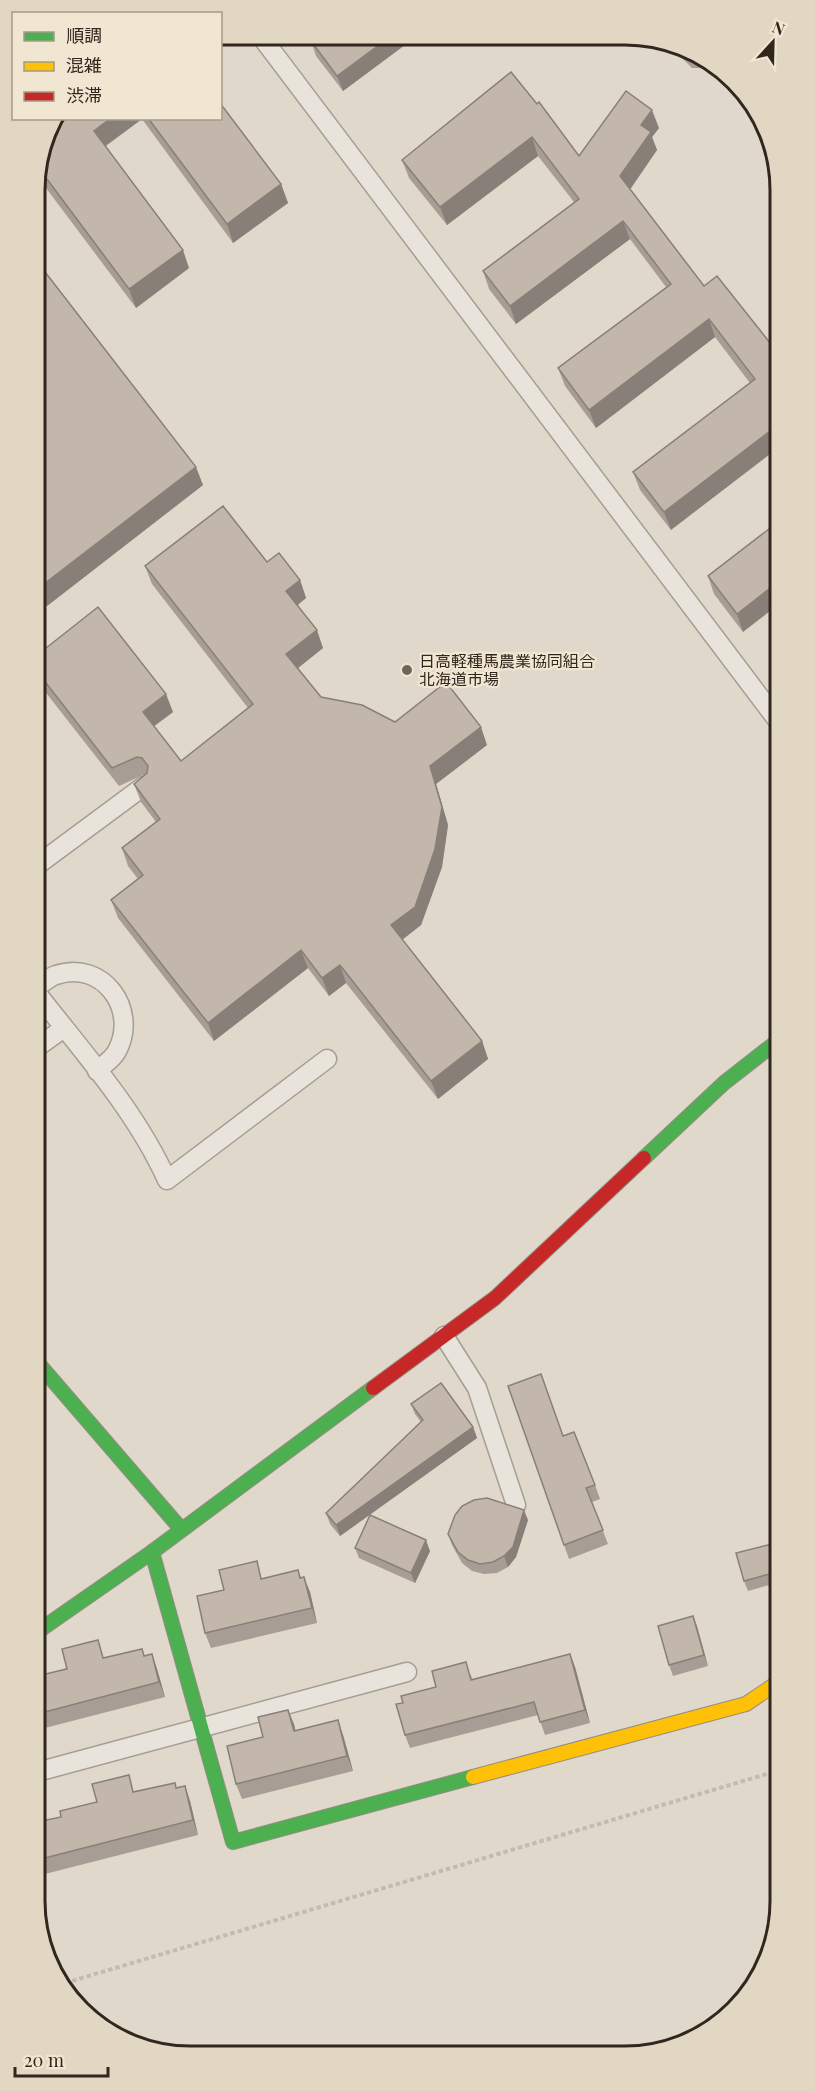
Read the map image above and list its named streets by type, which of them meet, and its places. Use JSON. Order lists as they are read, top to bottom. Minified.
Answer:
{"places":["日高軽種馬農業協同組合 北海道市場"],"legend":["順調","混雑","渋滞"],"scale_bar":"20 m","north":"top"}
